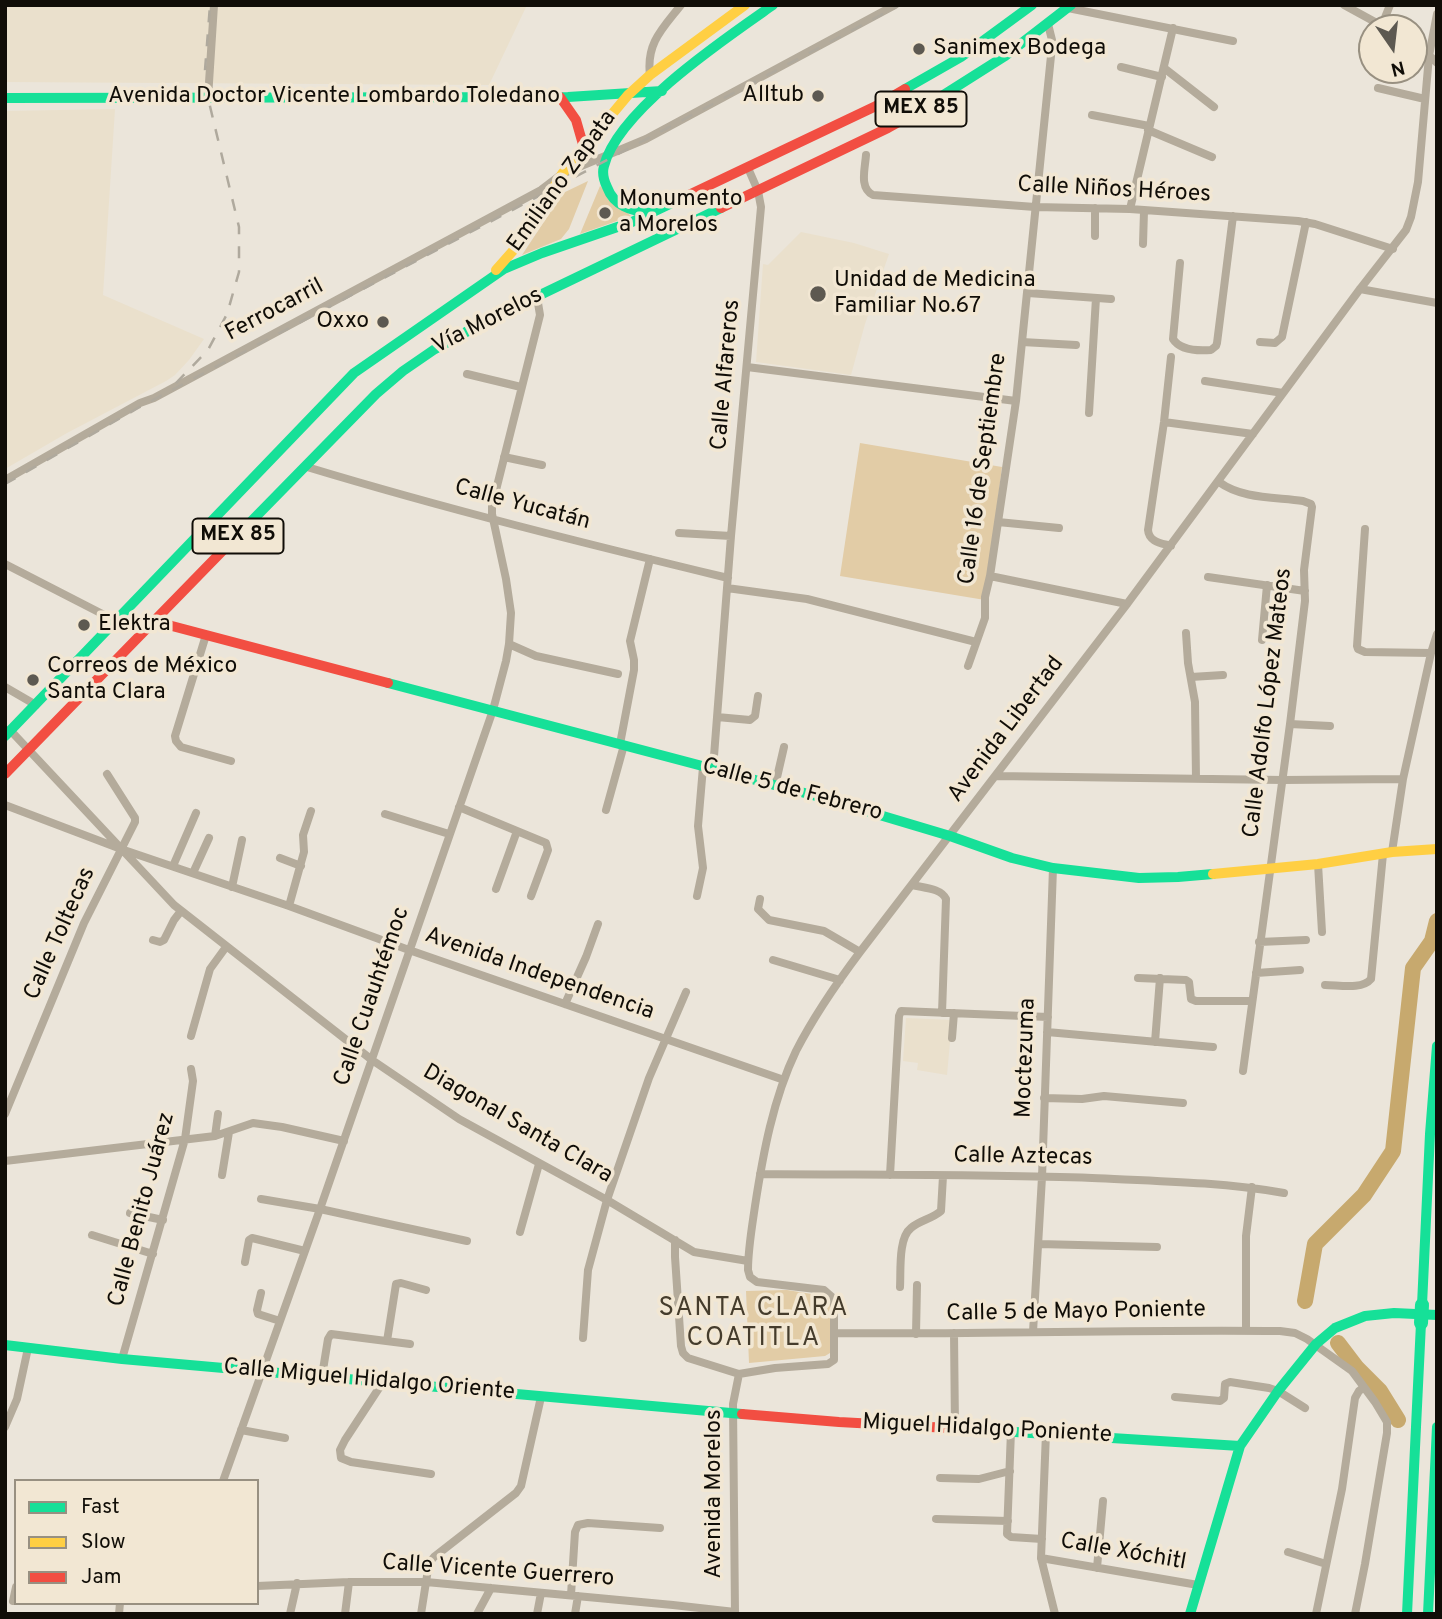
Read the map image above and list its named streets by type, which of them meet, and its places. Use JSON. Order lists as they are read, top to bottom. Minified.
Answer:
{"streets":{"main road":["Avenida Doctor Vicente Lombardo Toledano","MEX 85","Emiliano Zapata","Vía Morelos","Calle 5 de Febrero","Calle Miguel Hidalgo Oriente","Miguel Hidalgo Poniente"],"street":["Calle Niños Héroes","Ferrocarril","Calle Alfareros","Calle 16 de Septiembre","Calle Yucatán","Calle Adolfo López Mateos","Avenida Libertad","Calle Toltecas","Avenida Independencia","Calle Cuauhtémoc","Moctezuma","Diagonal Santa Clara","Calle Aztecas","Calle Benito Juárez","Calle 5 de Mayo Poniente","Avenida Morelos","Calle Xóchitl","Calle Vicente Guerrero"]},"crossings":[["Avenida Doctor Vicente Lombardo Toledano","Emiliano Zapata"],["Emiliano Zapata","Ferrocarril"],["Emiliano Zapata","Vía Morelos"],["Calle Niños Héroes","Calle 16 de Septiembre"],["Calle Niños Héroes","Avenida Libertad"],["Vía Morelos","Calle Alfareros"],["Vía Morelos","Calle 16 de Septiembre"],["Vía Morelos","Calle Yucatán"],["Vía Morelos","Calle 5 de Febrero"],["Vía Morelos","Calle Cuauhtémoc"],["Vía Morelos","Diagonal Santa Clara"],["Calle Alfareros","Calle Yucatán"],["Calle Alfareros","Calle 5 de Febrero"],["Calle Yucatán","Calle Cuauhtémoc"],["Calle Adolfo López Mateos","Avenida Libertad"],["Calle Adolfo López Mateos","Calle 5 de Febrero"],["Avenida Libertad","Calle 5 de Febrero"],["Avenida Libertad","Avenida Independencia"],["Avenida Libertad","Diagonal Santa Clara"],["Avenida Libertad","Calle Aztecas"],["Avenida Libertad","Calle 5 de Mayo Poniente"],["Calle 5 de Febrero","Calle Cuauhtémoc"],["Calle 5 de Febrero","Moctezuma"],["Calle Toltecas","Avenida Independencia"],["Calle Toltecas","Diagonal Santa Clara"],["Avenida Independencia","Calle Cuauhtémoc"],["Avenida Independencia","Diagonal Santa Clara"],["Calle Cuauhtémoc","Diagonal Santa Clara"],["Calle Cuauhtémoc","Calle Miguel Hidalgo Oriente"],["Moctezuma","Calle Aztecas"],["Moctezuma","Calle 5 de Mayo Poniente"],["Calle Benito Juárez","Calle Miguel Hidalgo Oriente"],["Calle Miguel Hidalgo Oriente","Miguel Hidalgo Poniente"],["Calle Miguel Hidalgo Oriente","Avenida Morelos"],["Miguel Hidalgo Poniente","Avenida Morelos"],["Avenida Morelos","Calle Vicente Guerrero"]],"districts":["SANTA CLARA COATITLA"],"places":["Sanimex Bodega","Alltub","Monumento a Morelos","Unidad de Medicina Familiar No.67","Oxxo","Elektra","Correos de México Santa Clara"],"legend":["Fast","Slow","Jam"],"north":"bottom"}
